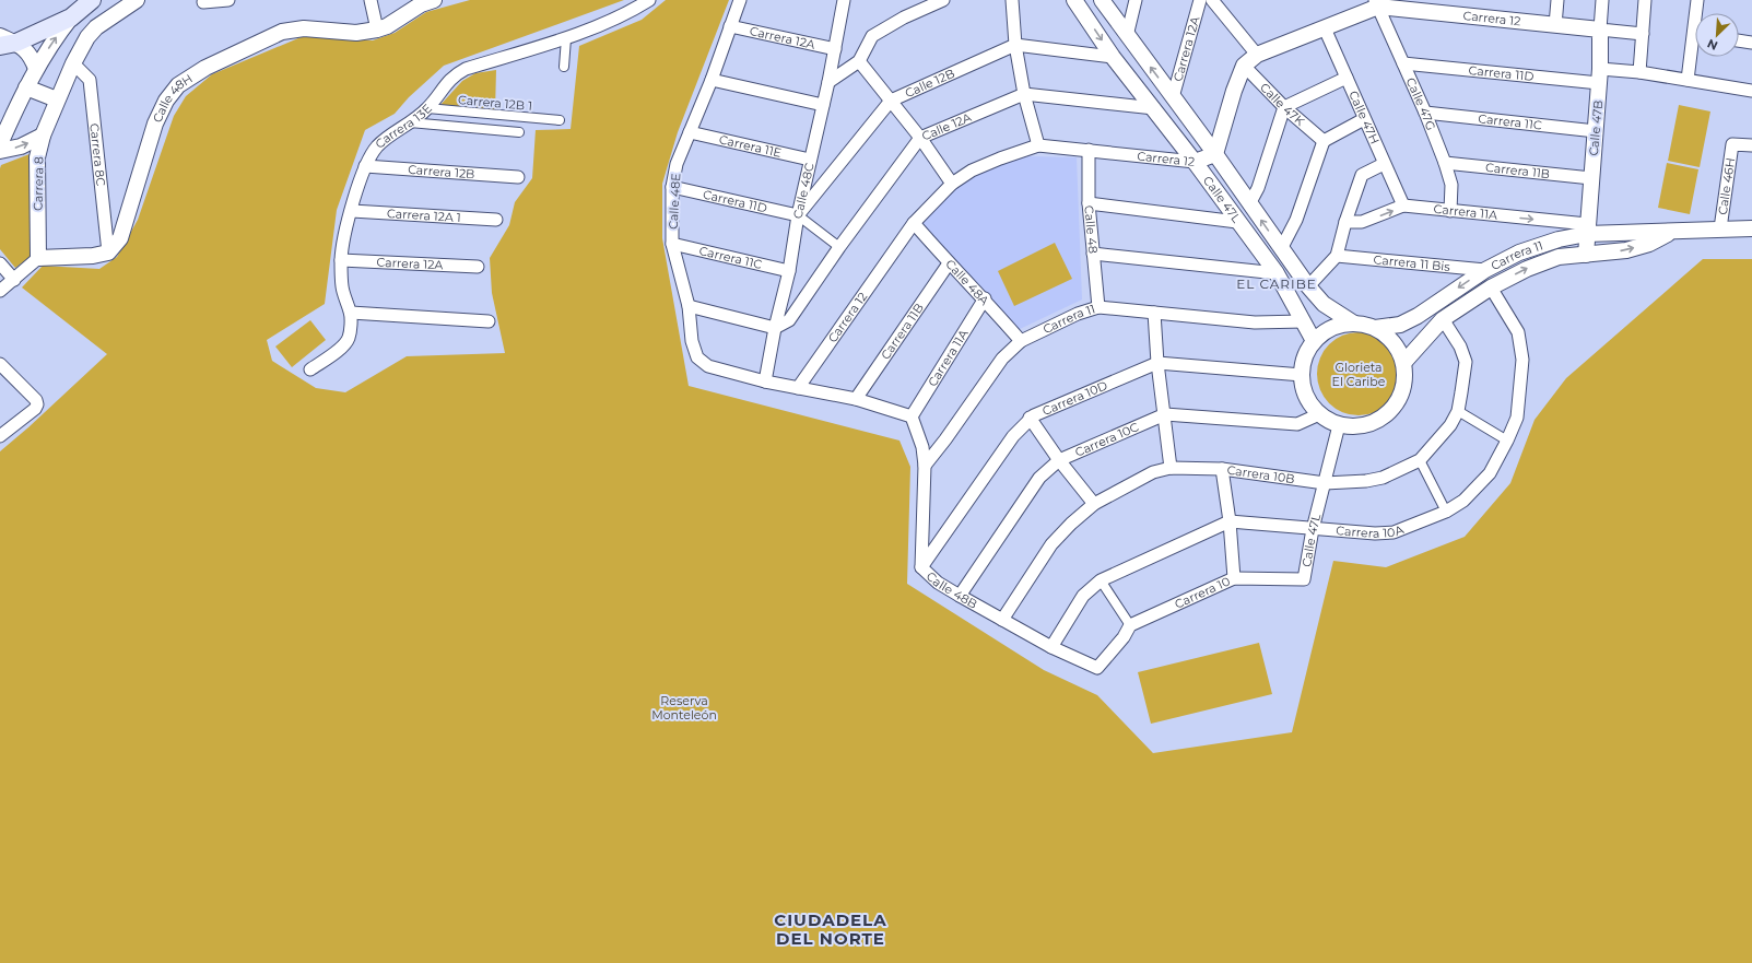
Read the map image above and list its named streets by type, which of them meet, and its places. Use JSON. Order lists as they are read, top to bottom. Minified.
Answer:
{"streets":{"street":["Carrera 12","Carrera 12A","Carrera 11D","Calle 12B","Calle 48H","Carrera 12B 1","Calle 47K","Calle 47G","Calle 47H","Carrera 11C","Carrera 13E","Calle 12A","Calle 47B","Carrera 11E","Carrera 8C","Carrera 11B","Carrera 12B","Carrera 8","Calle 46H","Calle 48C","Calle 47L","Calle 48E","Carrera 11A","Carrera 12A 1","Calle 48","Carrera 11","Carrera 11 Bis","Calle 48A","Carrera 10D","Carrera 10C","Carrera 10B","Carrera 10A","Calle 48B","Carrera 10"]},"crossings":[["Carrera 12","Calle 47K"],["Carrera 12","Calle 47G"],["Carrera 12","Calle 47H"],["Carrera 12","Calle 47B"],["Carrera 12","Calle 47L"],["Carrera 12","Calle 48"],["Carrera 12","Calle 48A"],["Carrera 12A","Carrera 13E"],["Carrera 12A","Calle 48C"],["Carrera 12A","Calle 47L"],["Carrera 12A","Calle 48E"],["Carrera 11D","Calle 12B"],["Carrera 11D","Calle 47G"],["Carrera 11D","Calle 47B"],["Carrera 11D","Calle 48C"],["Carrera 11D","Calle 48E"],["Calle 12B","Calle 48C"],["Calle 48H","Carrera 8C"],["Carrera 12B 1","Carrera 13E"],["Calle 47G","Carrera 11C"],["Calle 47G","Carrera 11B"],["Calle 47G","Carrera 11A"],["Calle 47H","Carrera 11A"],["Carrera 11C","Calle 47B"],["Carrera 11C","Calle 48C"],["Carrera 11C","Calle 48E"],["Carrera 13E","Carrera 12B"],["Carrera 13E","Carrera 12A 1"],["Calle 12A","Calle 48C"],["Calle 12A","Calle 47L"],["Calle 47B","Carrera 11B"],["Calle 47B","Carrera 11A"],["Calle 47B","Carrera 11"],["Carrera 11E","Calle 48C"],["Carrera 11E","Calle 48E"],["Carrera 8C","Carrera 8"],["Carrera 11B","Calle 48A"],["Calle 46H","Carrera 11"],["Calle 48C","Calle 48E"],["Calle 47L","Carrera 11"],["Calle 47L","Carrera 10D"],["Calle 47L","Carrera 10C"],["Calle 47L","Carrera 10B"],["Calle 47L","Carrera 10A"],["Calle 47L","Carrera 10"],["Carrera 11A","Carrera 11"],["Carrera 11A","Calle 48A"],["Carrera 11A","Calle 48B"],["Calle 48","Carrera 11"],["Carrera 11","Carrera 11 Bis"],["Carrera 11","Calle 48A"],["Carrera 11","Carrera 10D"],["Carrera 11","Carrera 10C"],["Carrera 11","Carrera 10B"],["Carrera 11","Carrera 10A"],["Carrera 11","Calle 48B"],["Carrera 10D","Carrera 10C"],["Carrera 10D","Calle 48B"],["Carrera 10C","Calle 48B"],["Carrera 10B","Calle 48B"],["Calle 48B","Carrera 10"]],"one_way":["Carrera 11A"],"districts":["EL CARIBE","CIUDADELA DEL NORTE"],"parks":["Glorieta El Caribe","Reserva Monteleón"],"north":"bottom left"}
